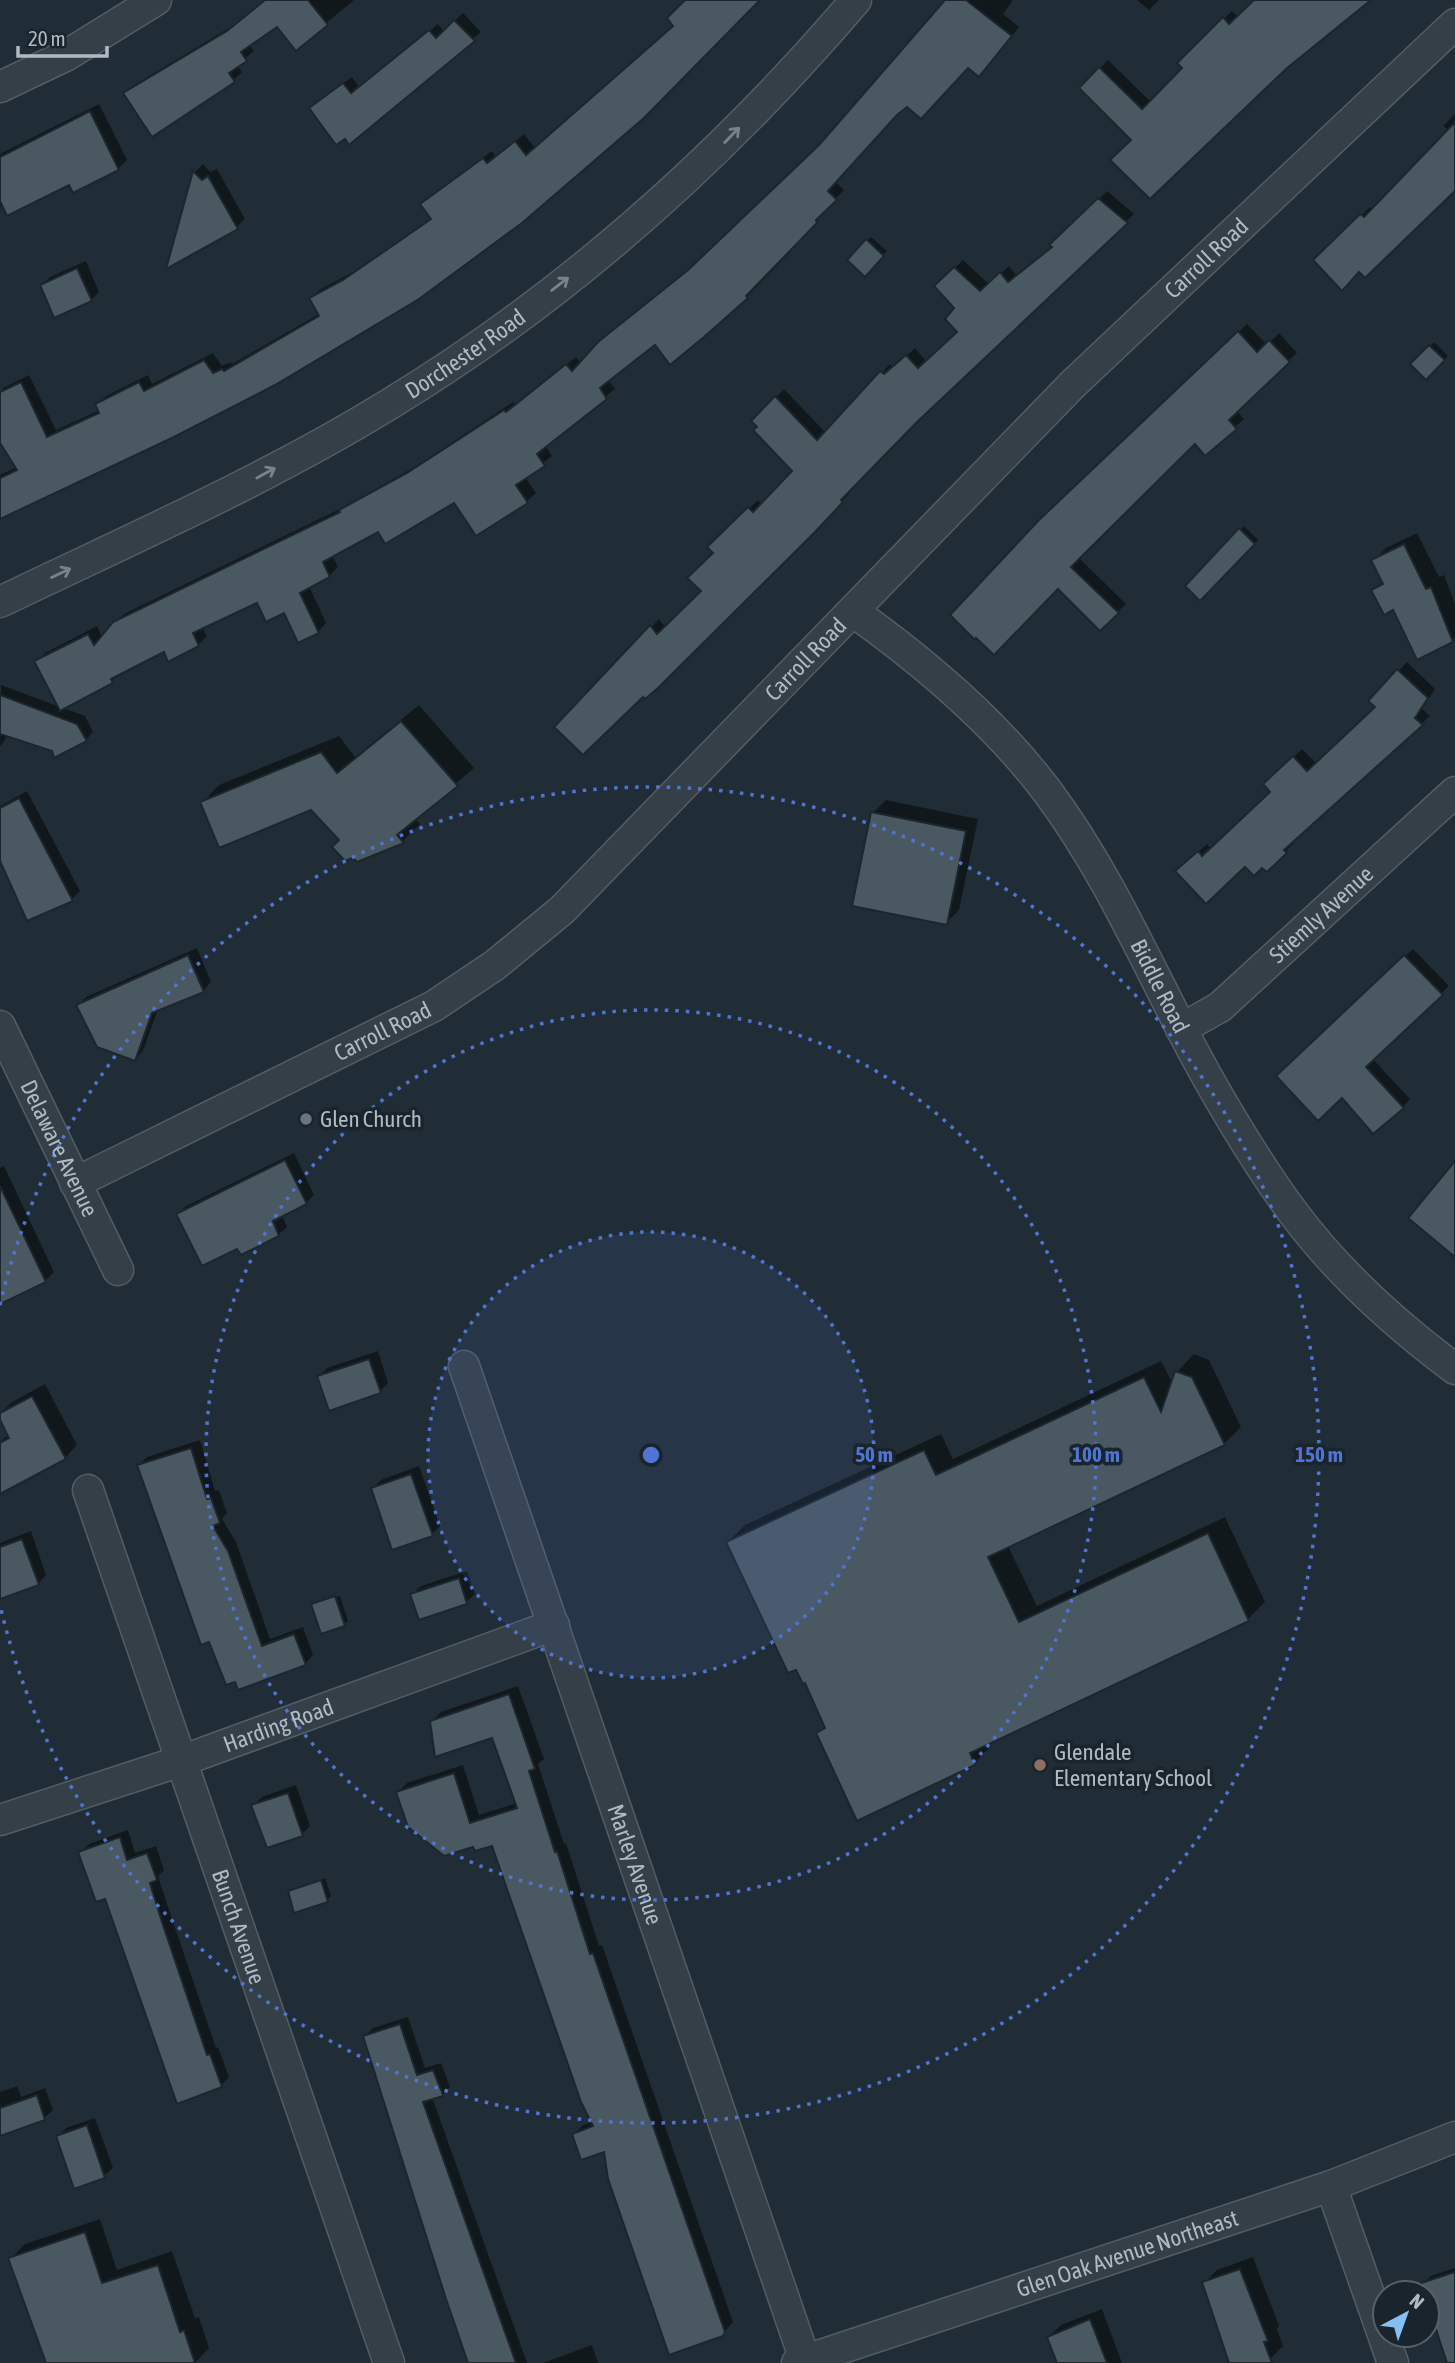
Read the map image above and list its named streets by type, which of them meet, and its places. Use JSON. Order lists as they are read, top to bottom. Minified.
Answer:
{"streets":{"street":["Carroll Road","Dorchester Road","Stiemly Avenue","Biddle Road","Delaware Avenue","Harding Road","Marley Avenue","Bunch Avenue","Glen Oak Avenue Northeast"]},"crossings":[["Carroll Road","Biddle Road"],["Carroll Road","Delaware Avenue"],["Stiemly Avenue","Biddle Road"],["Harding Road","Marley Avenue"],["Harding Road","Bunch Avenue"],["Marley Avenue","Glen Oak Avenue Northeast"]],"one_way":["Dorchester Road"],"places":["Glen Church","Glendale Elementary School"],"scale_bar":"20 m","north":"top right","rings":["50 m","100 m","150 m"]}
